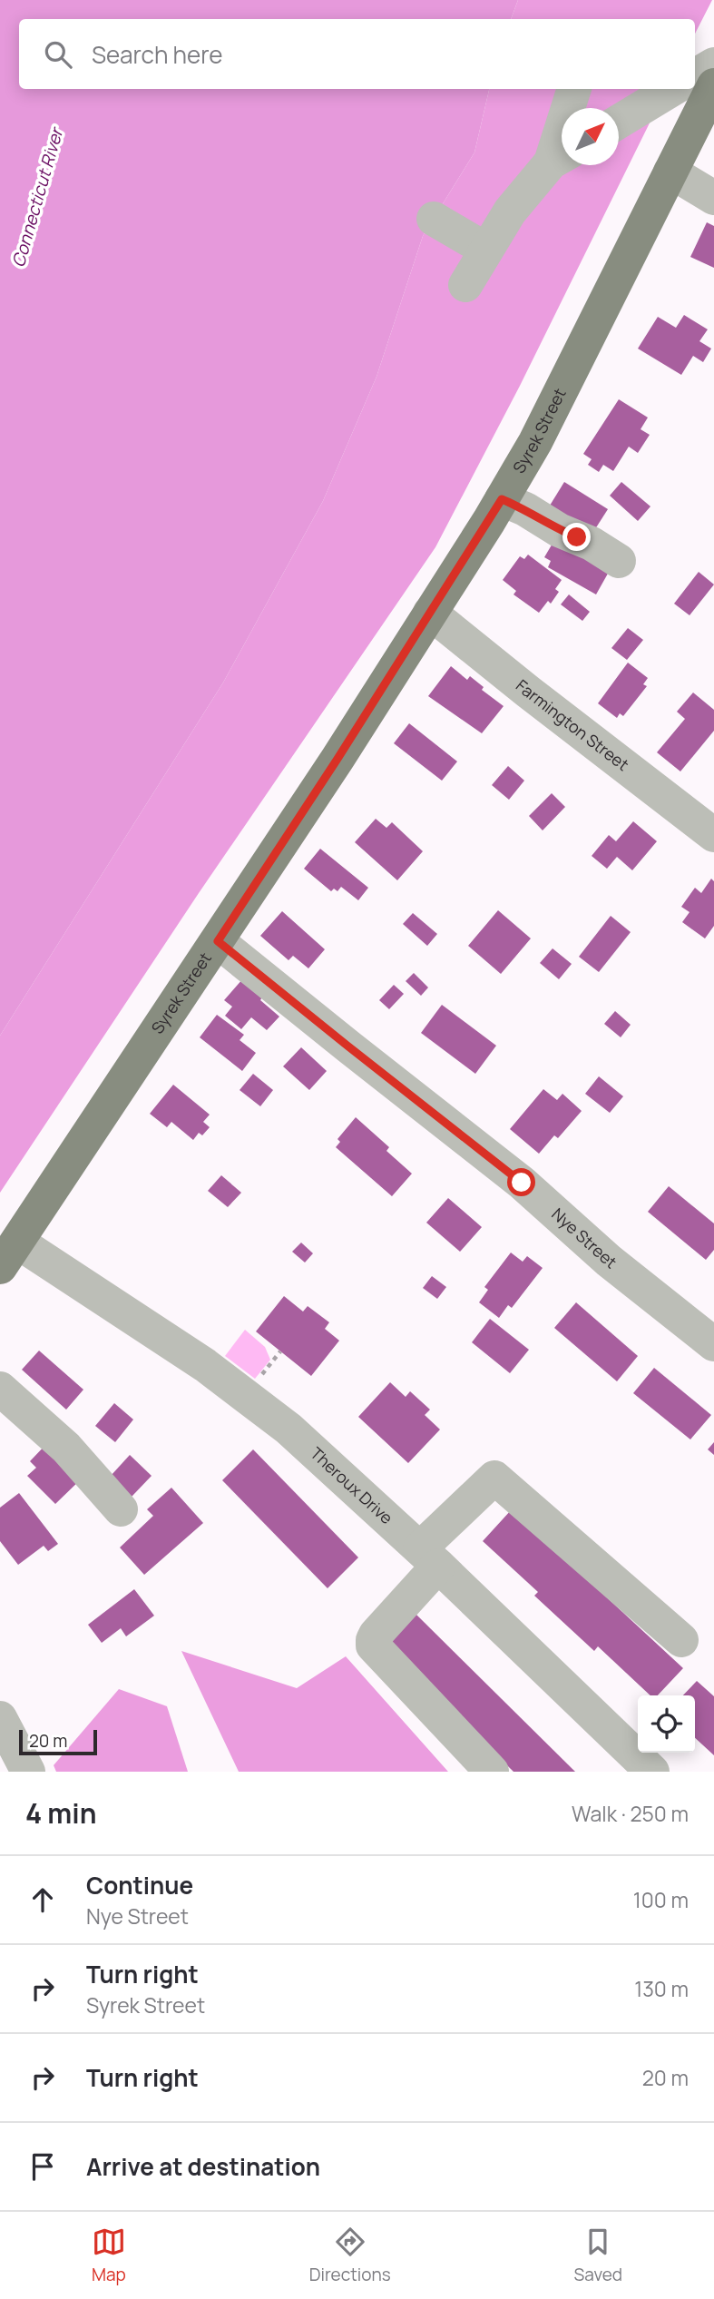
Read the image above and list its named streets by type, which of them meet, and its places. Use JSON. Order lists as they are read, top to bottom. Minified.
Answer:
{"streets":{"main road":["Syrek Street"],"street":["Farmington Street","Nye Street","Theroux Drive"]},"crossings":[["Syrek Street","Farmington Street"],["Syrek Street","Nye Street"],["Syrek Street","Theroux Drive"]],"water":["Connecticut River"],"scale_bar":"20 m","north":"top right","page":{"search":"Search here","scale":"20 m","heading":["4 min","Walk · 250 m"],"list":[["Continue","Nye Street","100 m"],["Turn right","Syrek Street","130 m"],["Turn right","20 m"],"Arrive at destination"],"nav":["Map","Directions","Saved"]}}
